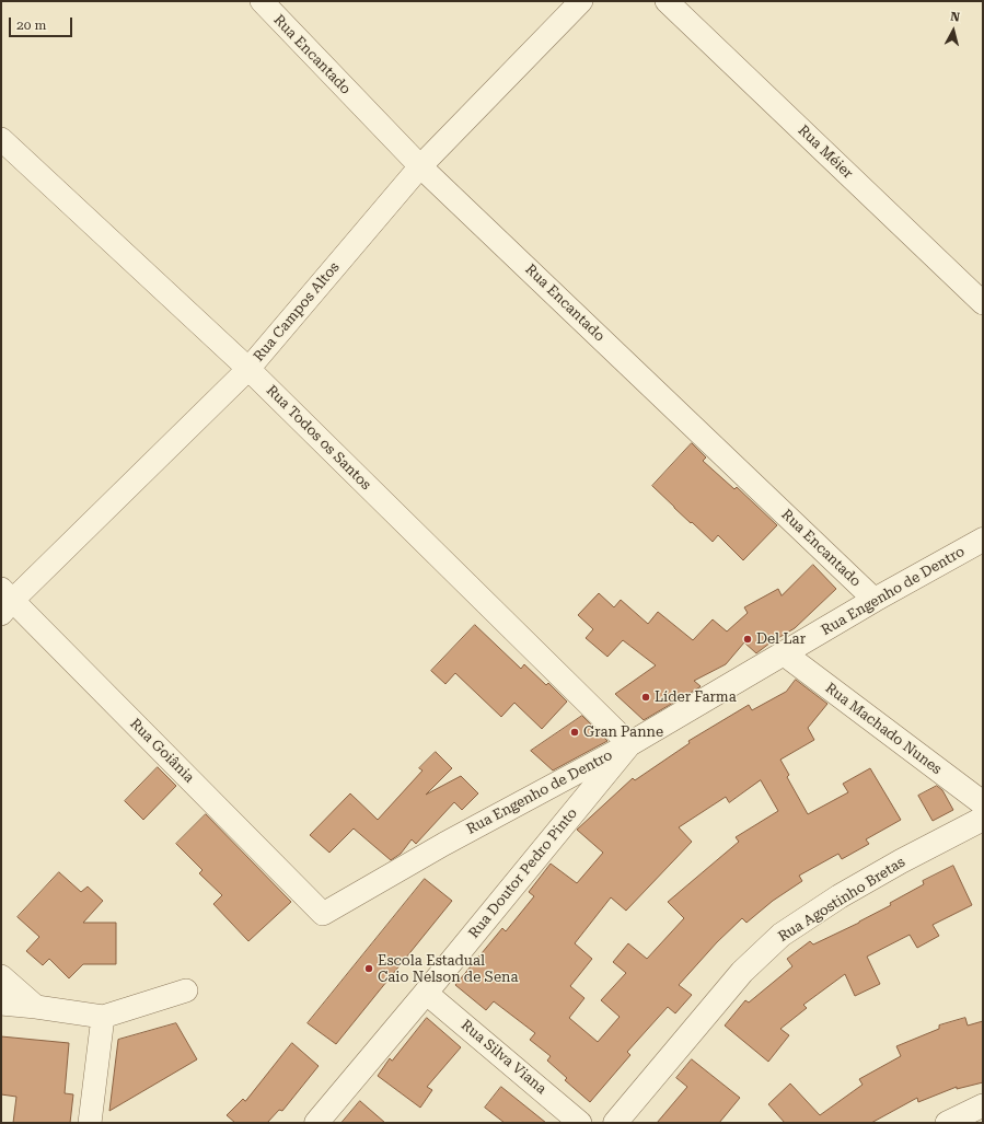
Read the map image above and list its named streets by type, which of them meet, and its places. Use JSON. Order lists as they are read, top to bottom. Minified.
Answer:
{"streets":{"street":["Rua Encantado","Rua Méier","Rua Campos Altos","Rua Todos os Santos","Rua Engenho de Dentro","Rua Machado Nunes","Rua Goiânia","Rua Doutor Pedro Pinto","Rua Agostinho Bretas","Rua Silva Viana"]},"crossings":[["Rua Encantado","Rua Campos Altos"],["Rua Encantado","Rua Engenho de Dentro"],["Rua Campos Altos","Rua Todos os Santos"],["Rua Campos Altos","Rua Goiânia"],["Rua Todos os Santos","Rua Engenho de Dentro"],["Rua Todos os Santos","Rua Doutor Pedro Pinto"],["Rua Engenho de Dentro","Rua Machado Nunes"],["Rua Engenho de Dentro","Rua Goiânia"],["Rua Engenho de Dentro","Rua Doutor Pedro Pinto"],["Rua Doutor Pedro Pinto","Rua Silva Viana"]],"places":["Del Lar","Líder Farma","Gran Panne","Escola Estadual Caio Nelson de Sena"],"scale_bar":"20 m","north":"top"}
